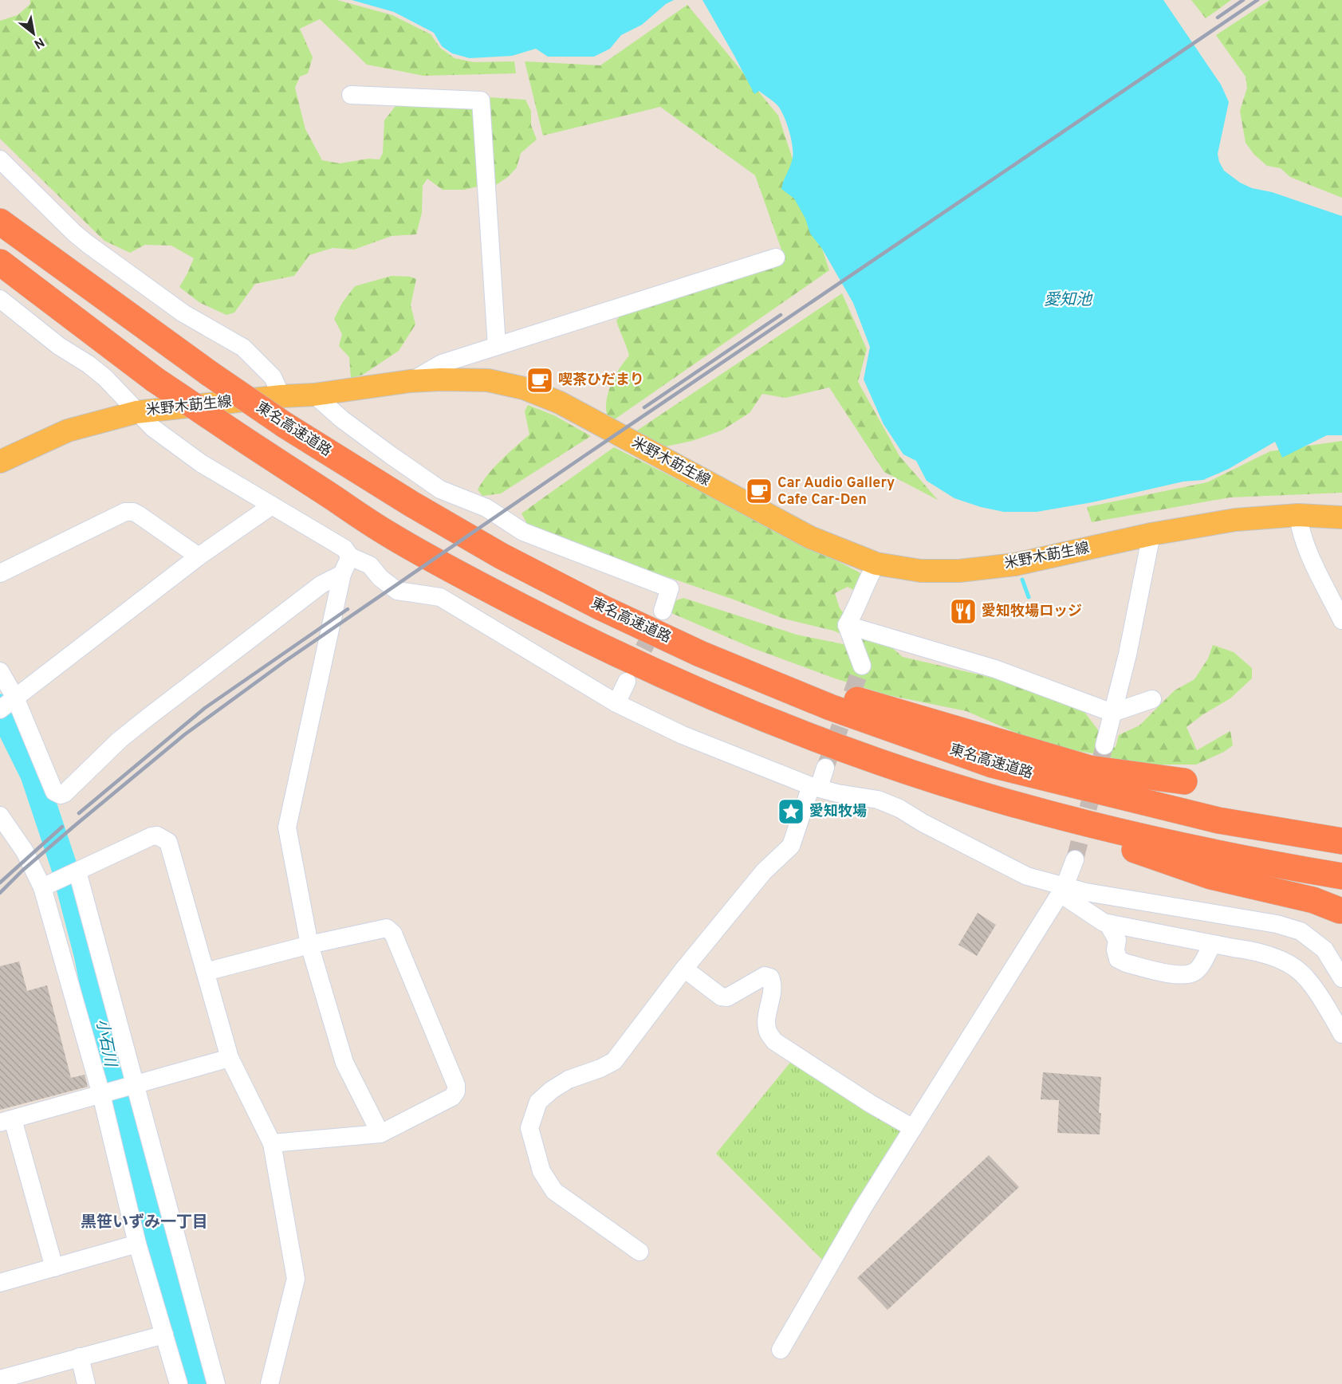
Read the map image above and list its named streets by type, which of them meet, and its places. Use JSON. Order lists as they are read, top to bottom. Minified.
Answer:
{"streets":{"highway":["東名高速道路"],"main road":["米野木莇生線"]},"districts":["黒笹いずみ一丁目"],"water":["愛知池","小石川"],"places":{"cafe":["喫茶ひだまり","Car Audio Gallery Cafe Car-Den"],"restaurant":["愛知牧場ロッジ"],"place":["愛知牧場"]},"north":"bottom right"}
